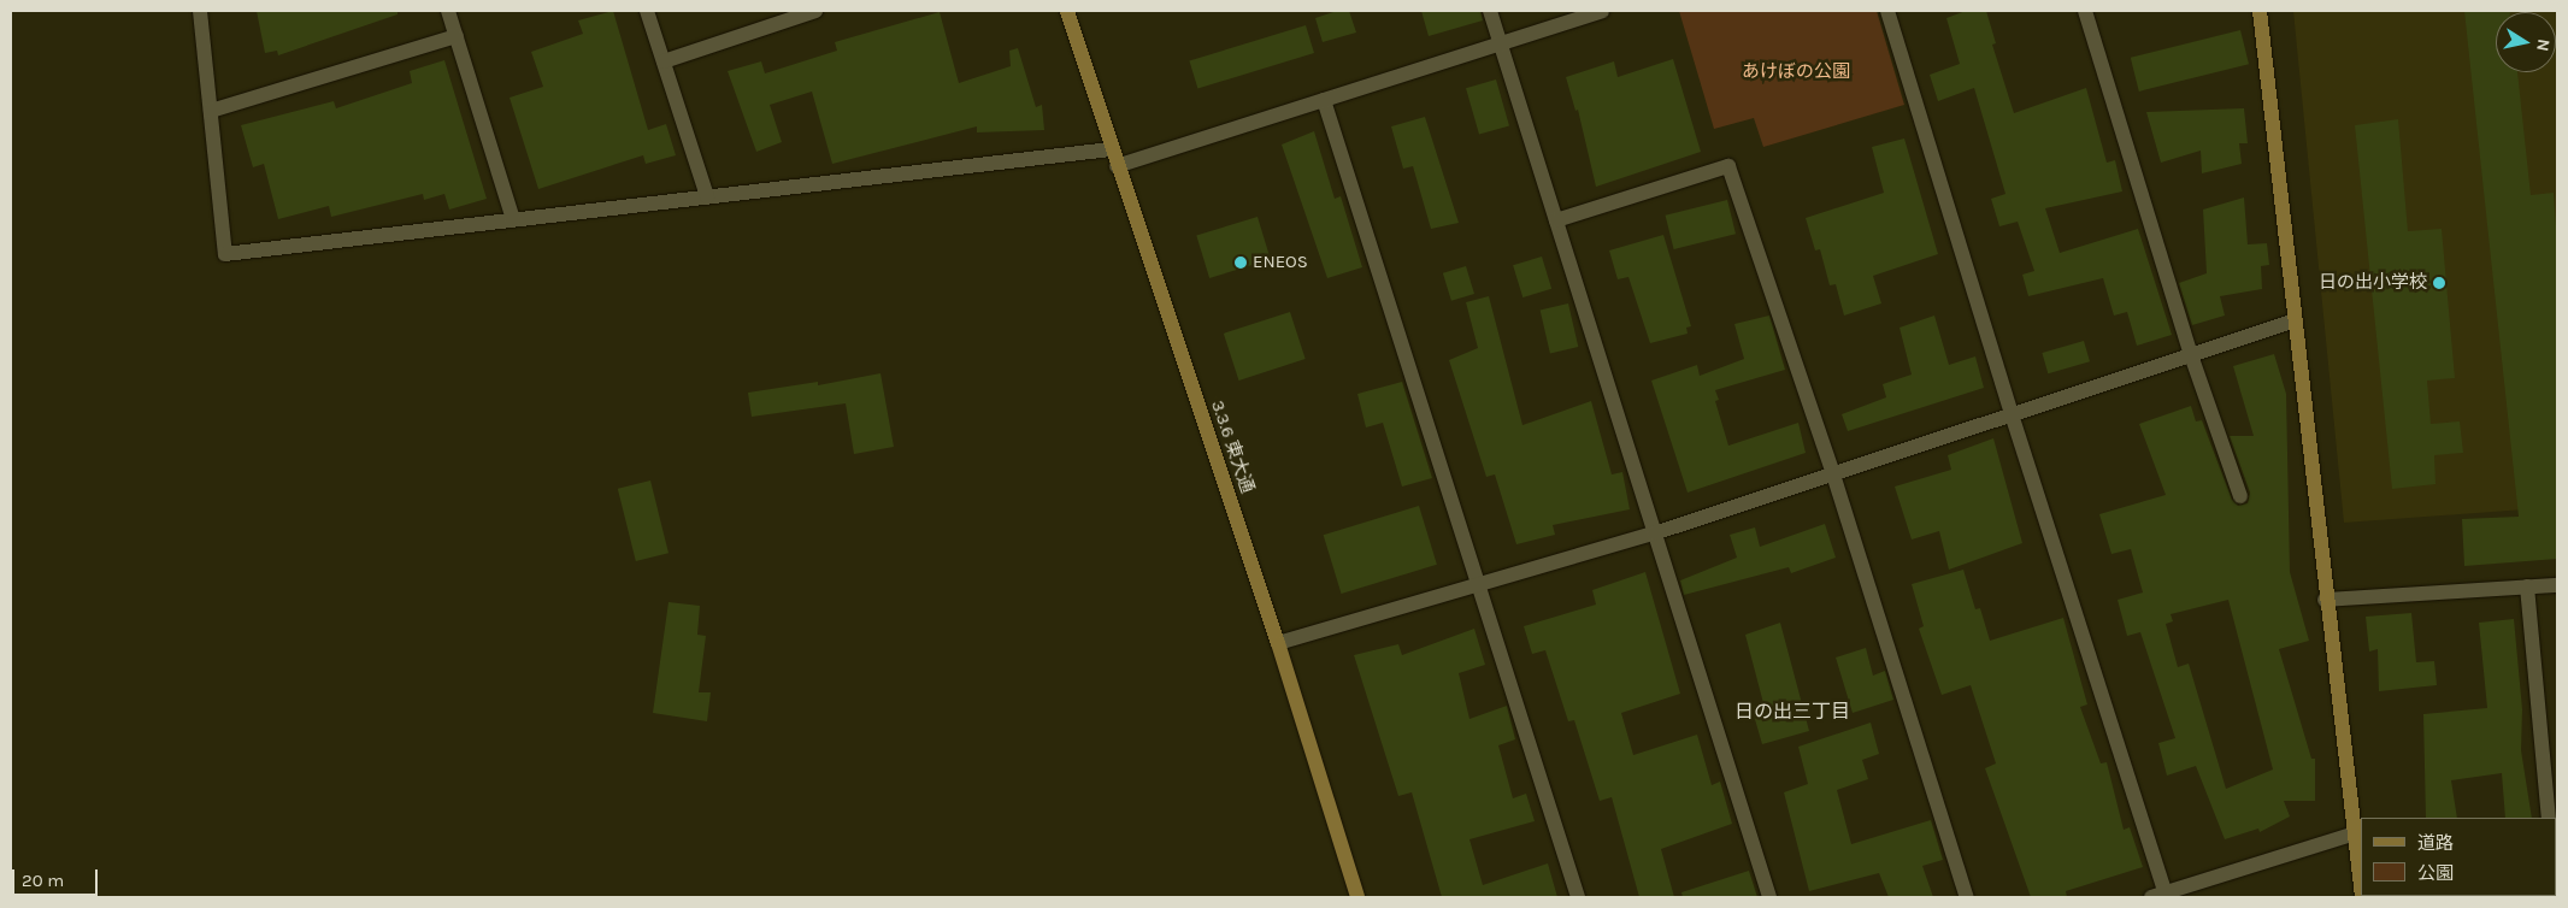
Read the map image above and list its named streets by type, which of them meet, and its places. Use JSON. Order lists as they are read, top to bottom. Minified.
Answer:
{"streets":{"street":["3.3.6 東大通"]},"districts":["日の出三丁目"],"parks":["あけぼの公園"],"places":["ENEOS","日の出小学校"],"legend":["道路","公園"],"scale_bar":"20 m","north":"right"}
